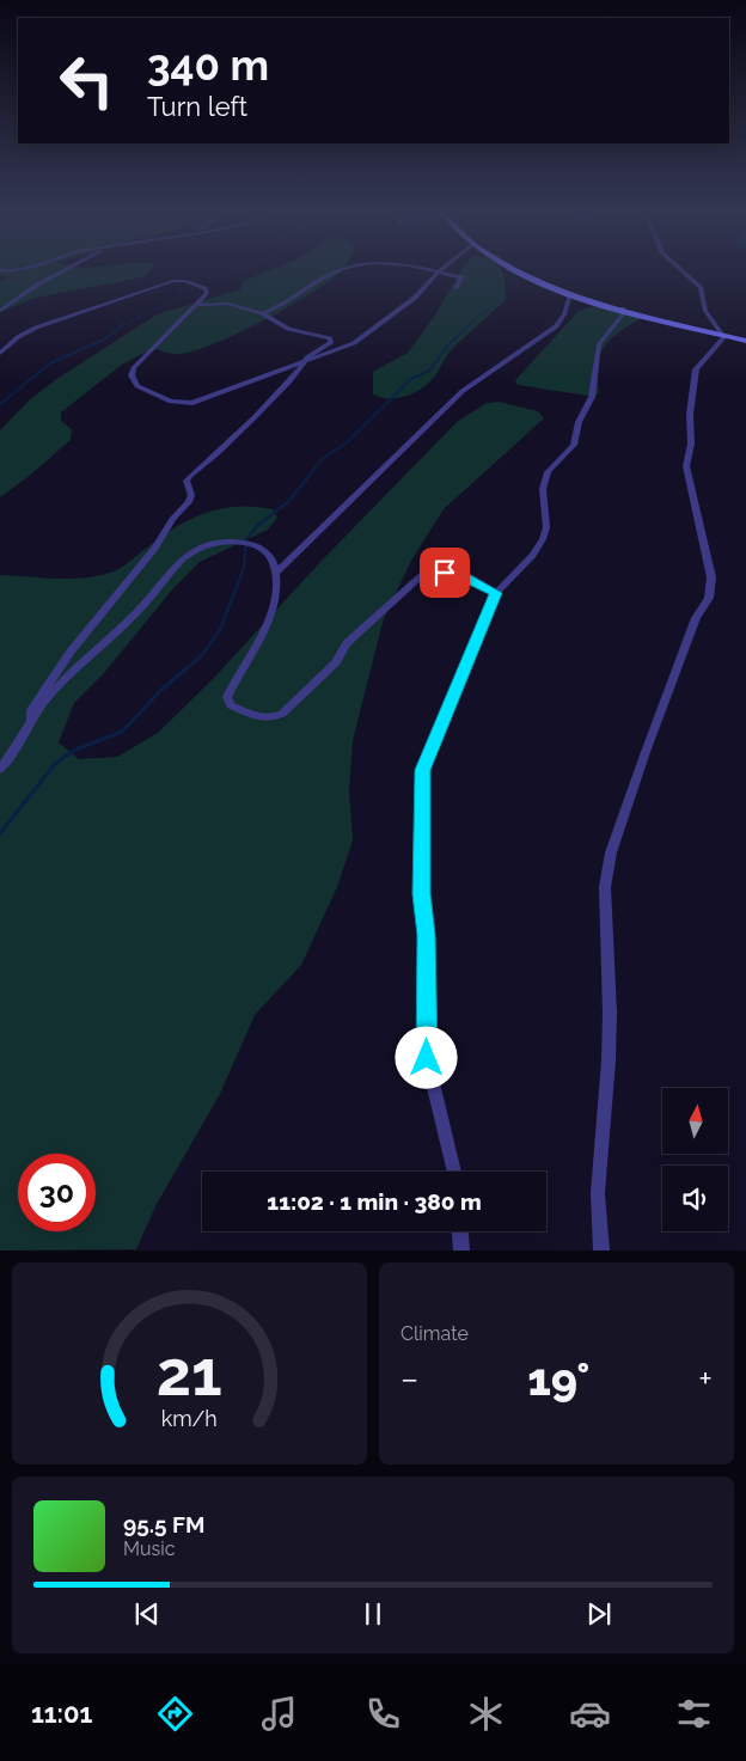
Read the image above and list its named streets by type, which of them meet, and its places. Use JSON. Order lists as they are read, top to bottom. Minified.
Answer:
{"north":"top","page":{"turn":["340 m","Turn left"],"limit":"30","trip":"11:02 · 1 min · 380 m","tile":"Climate","heat":["−","19°","+"],"song":["95.5 FM","Music"],"tabs":"11:01","gauge":["21","km/h"]}}
